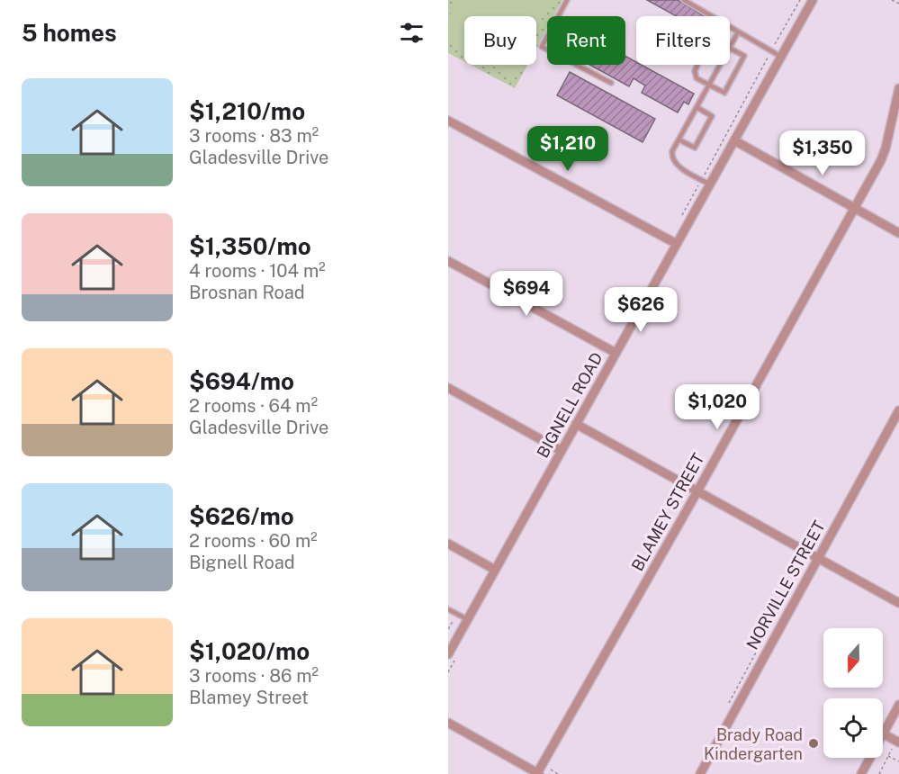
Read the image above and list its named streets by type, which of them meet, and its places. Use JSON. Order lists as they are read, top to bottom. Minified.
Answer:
{"streets":{"street":["BIGNELL ROAD","BLAMEY STREET","NORVILLE STREET"]},"places":["Brady Road Kindergarten"],"north":"bottom","page":{"heading":"5 homes","chip":["Buy","Rent","Filters"],"list":[{"name":"$1,210/mo","note":"3 rooms · 83 m² · Gladesville Drive"},{"name":"$1,350/mo","note":"4 rooms · 104 m² · Brosnan Road"},{"name":"$694/mo","note":"2 rooms · 64 m² · Gladesville Drive"},{"name":"$626/mo","note":"2 rooms · 60 m² · Bignell Road"},{"name":"$1,020/mo","note":"3 rooms · 86 m² · Blamey Street"}],"price":["$1,210","$1,350","$694","$626","$1,020"]}}
